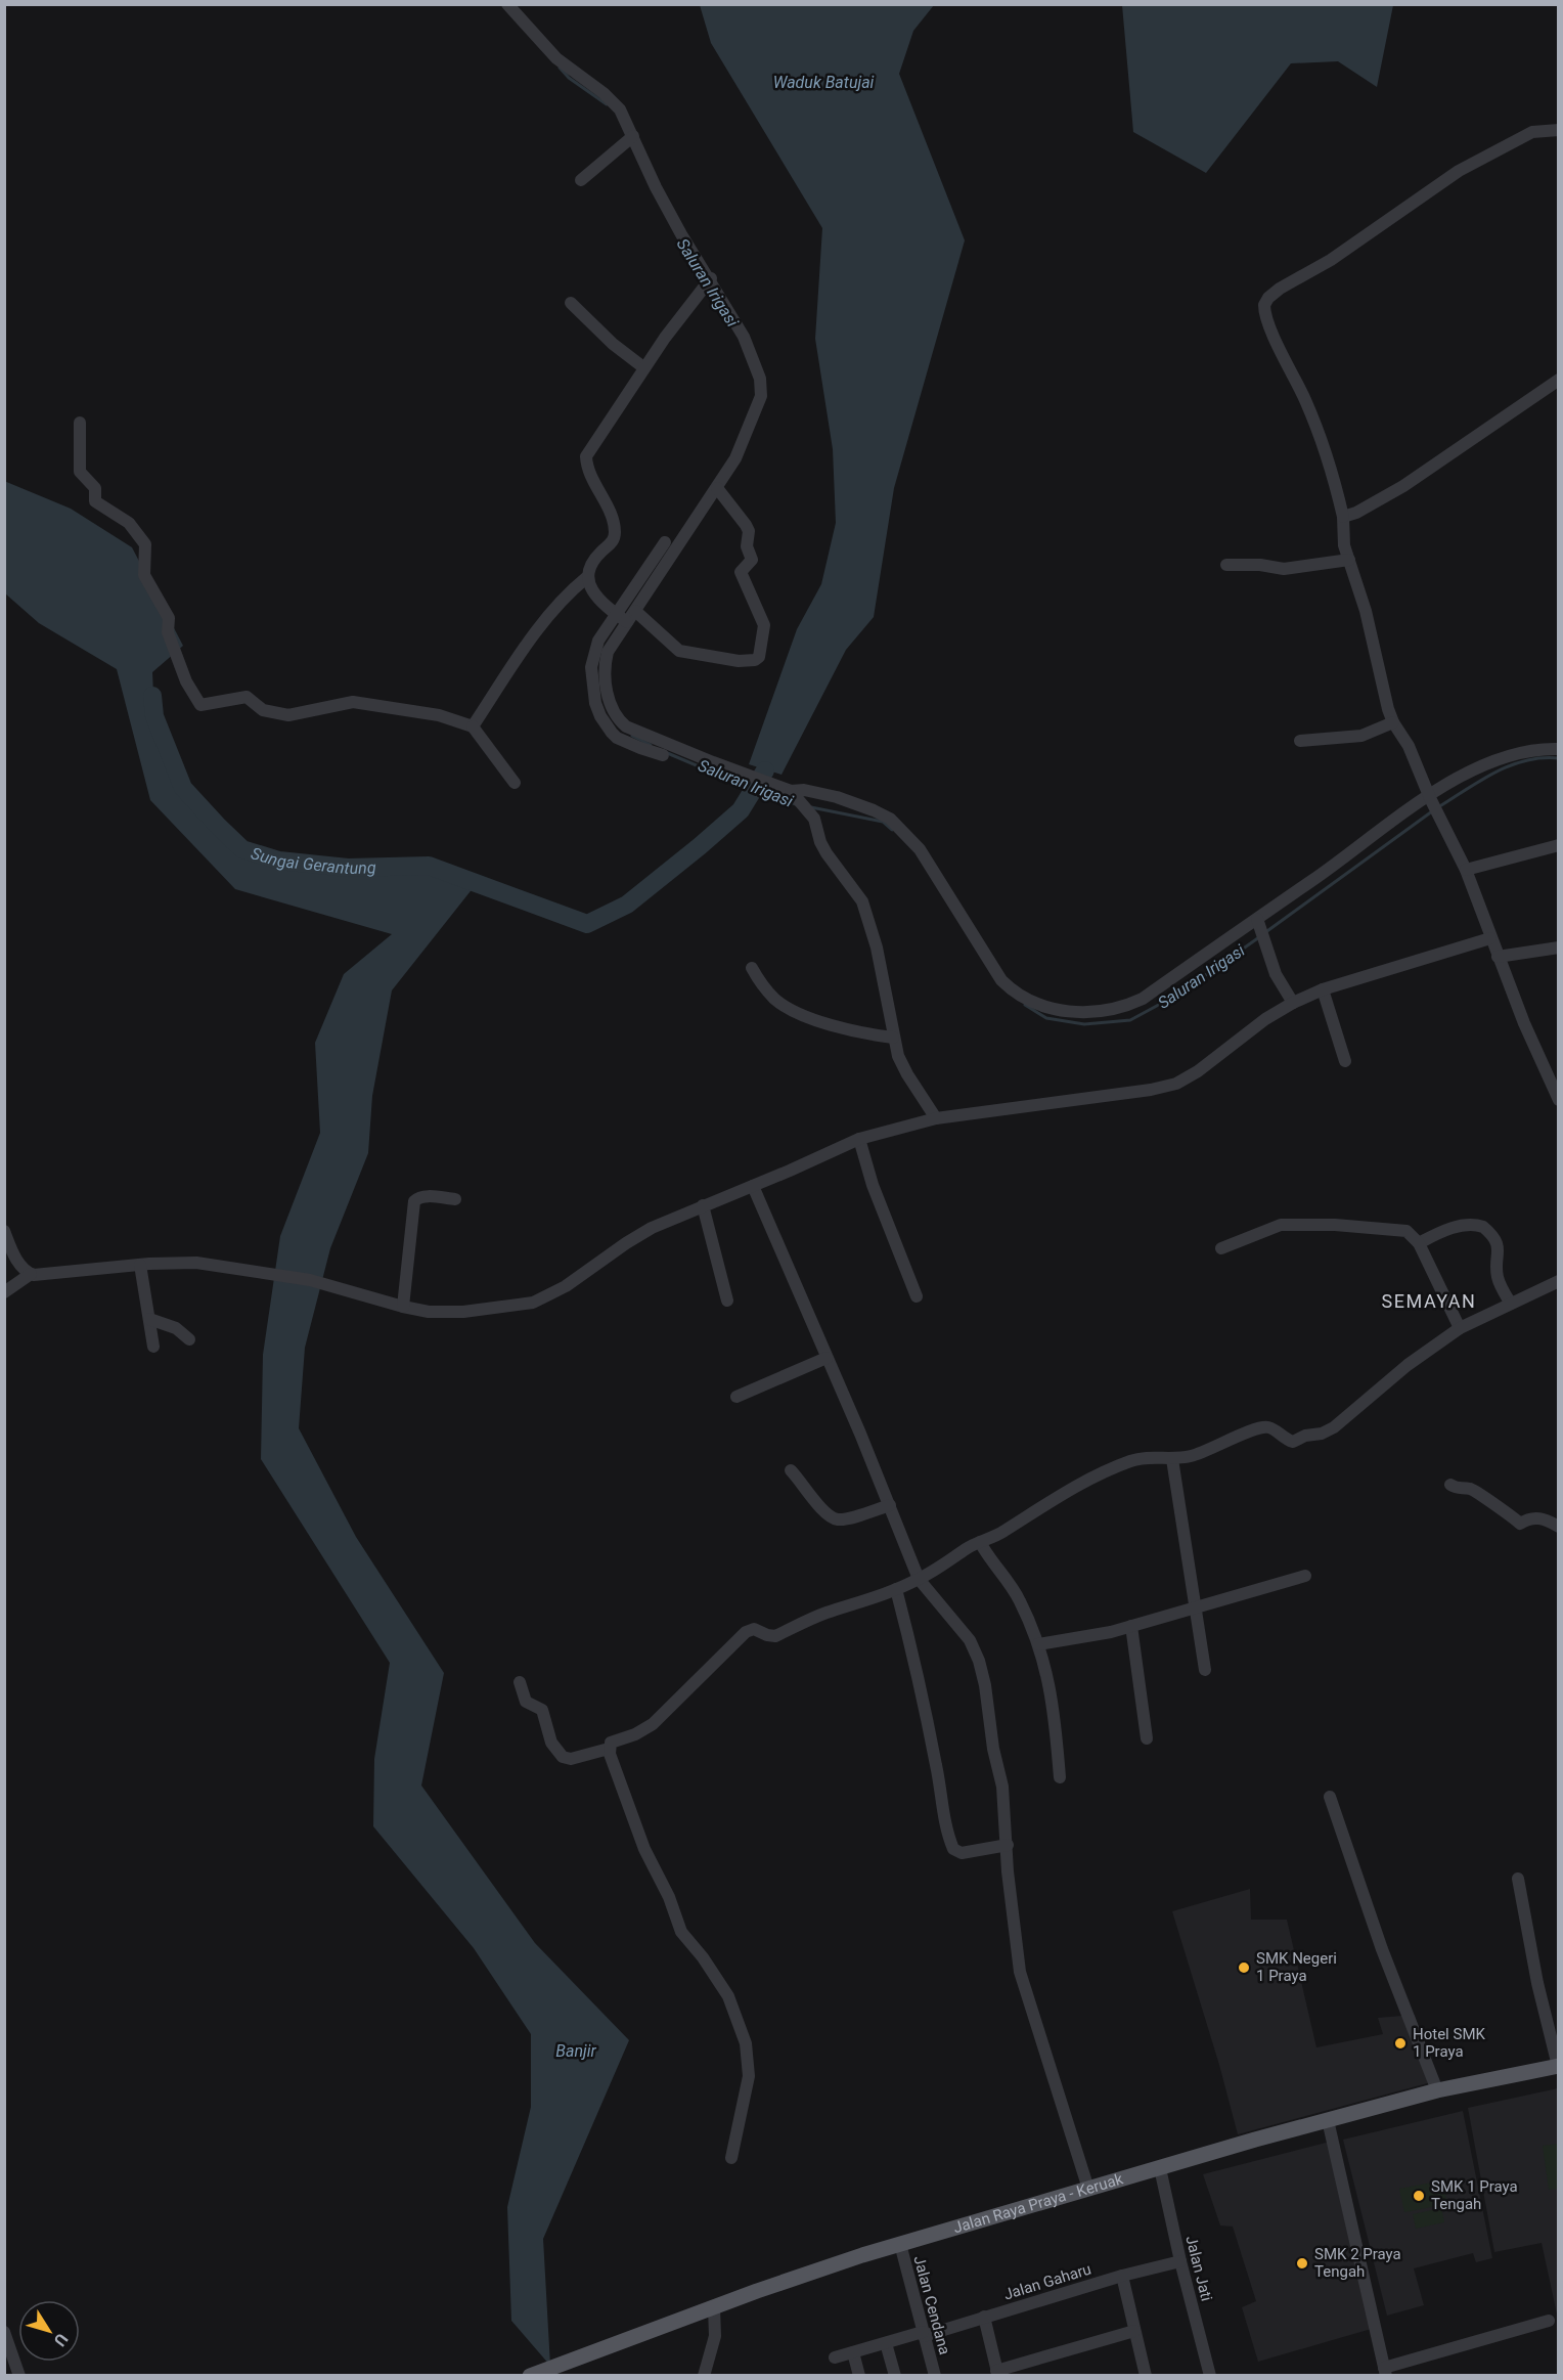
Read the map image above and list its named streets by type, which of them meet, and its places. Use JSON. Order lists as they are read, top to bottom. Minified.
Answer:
{"streets":{"main road":["Jalan Raya Praya - Keruak"],"street":["Jalan Jati","Jalan Gaharu","Jalan Cendana"]},"crossings":[["Jalan Raya Praya - Keruak","Jalan Jati"],["Jalan Raya Praya - Keruak","Jalan Cendana"],["Jalan Jati","Jalan Gaharu"],["Jalan Gaharu","Jalan Cendana"]],"districts":["SEMAYAN"],"water":["Waduk Batujai","Saluran Irigasi","Sungai Gerantung","Banjir"],"places":["SMK Negeri 1 Praya","Hotel SMK 1 Praya","SMK 1 Praya Tengah","SMK 2 Praya Tengah"],"north":"bottom right"}
